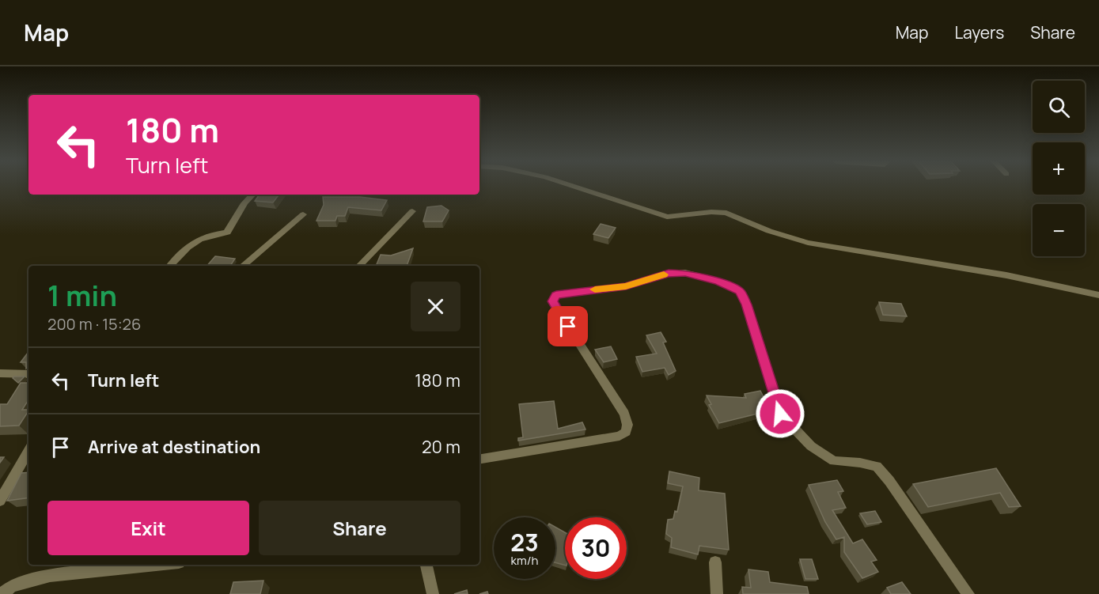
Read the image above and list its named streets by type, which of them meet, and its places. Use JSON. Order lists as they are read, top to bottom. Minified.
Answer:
{"page":{"header":"Map","nav":["Map","Layers","Share"],"map_buttons":["+","−"],"turn":["180 m","Turn left"],"heading":["1 min","200 m · 15:26"],"list":[{"name":"Turn left","value":"180 m"},{"name":"Arrive at destination","value":"20 m"}],"buttons":["Exit","Share"],"speed":"23 km/h","limit":"30"}}
